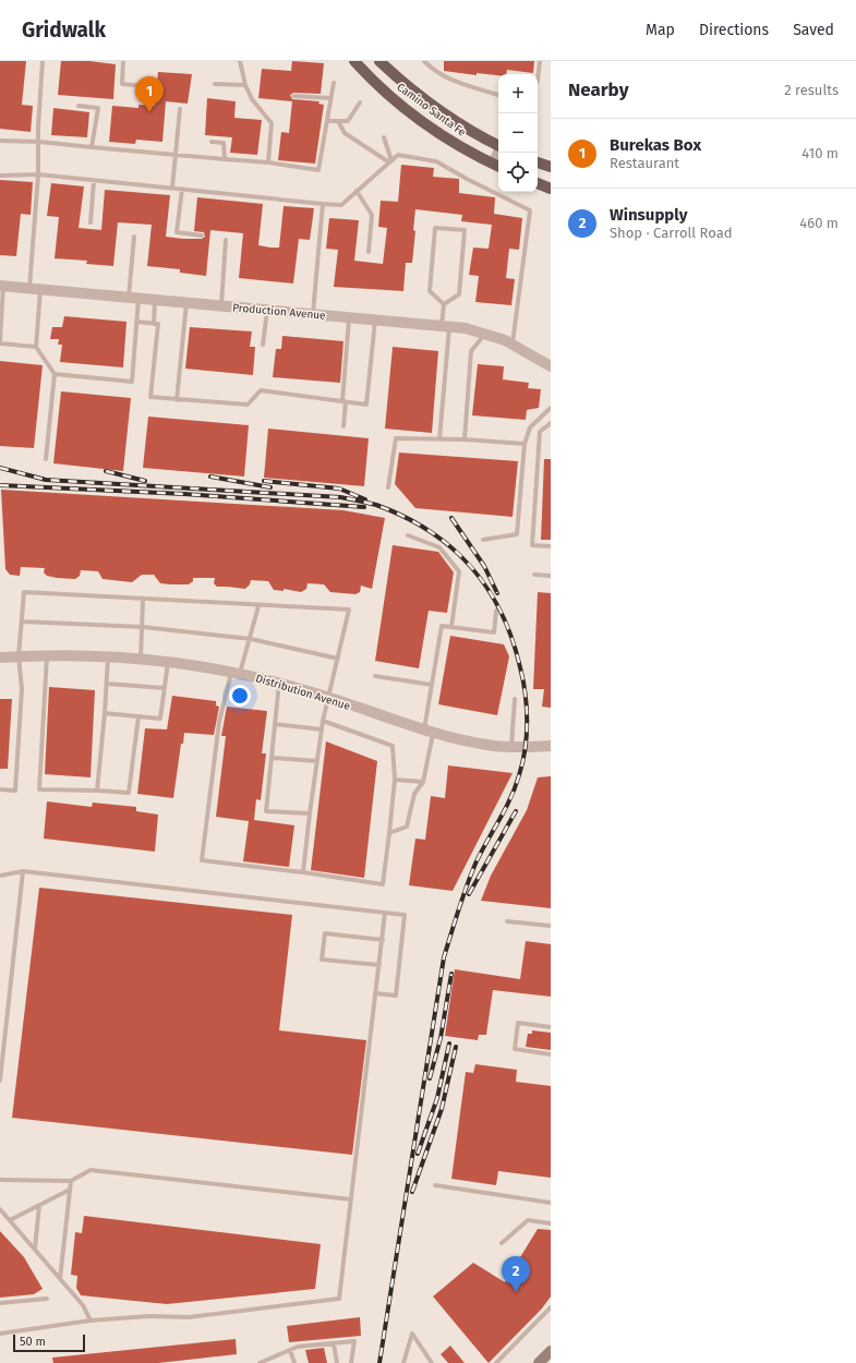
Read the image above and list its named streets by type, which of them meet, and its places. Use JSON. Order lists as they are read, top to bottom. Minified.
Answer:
{"streets":{"main road":["Camino Santa Fe"],"street":["Production Avenue","Distribution Avenue"]},"scale_bar":"50 m","page":{"header":"Gridwalk","nav":["Map","Directions","Saved"],"heading":["Nearby","2 results"],"map_buttons":["+","−"],"pins":["1","2"],"list":[{"mark":"1","name":"Burekas Box","note":"Restaurant","value":"410 m"},{"mark":"2","name":"Winsupply","note":"Shop · Carroll Road","value":"460 m"}],"scale":"50 m"}}
